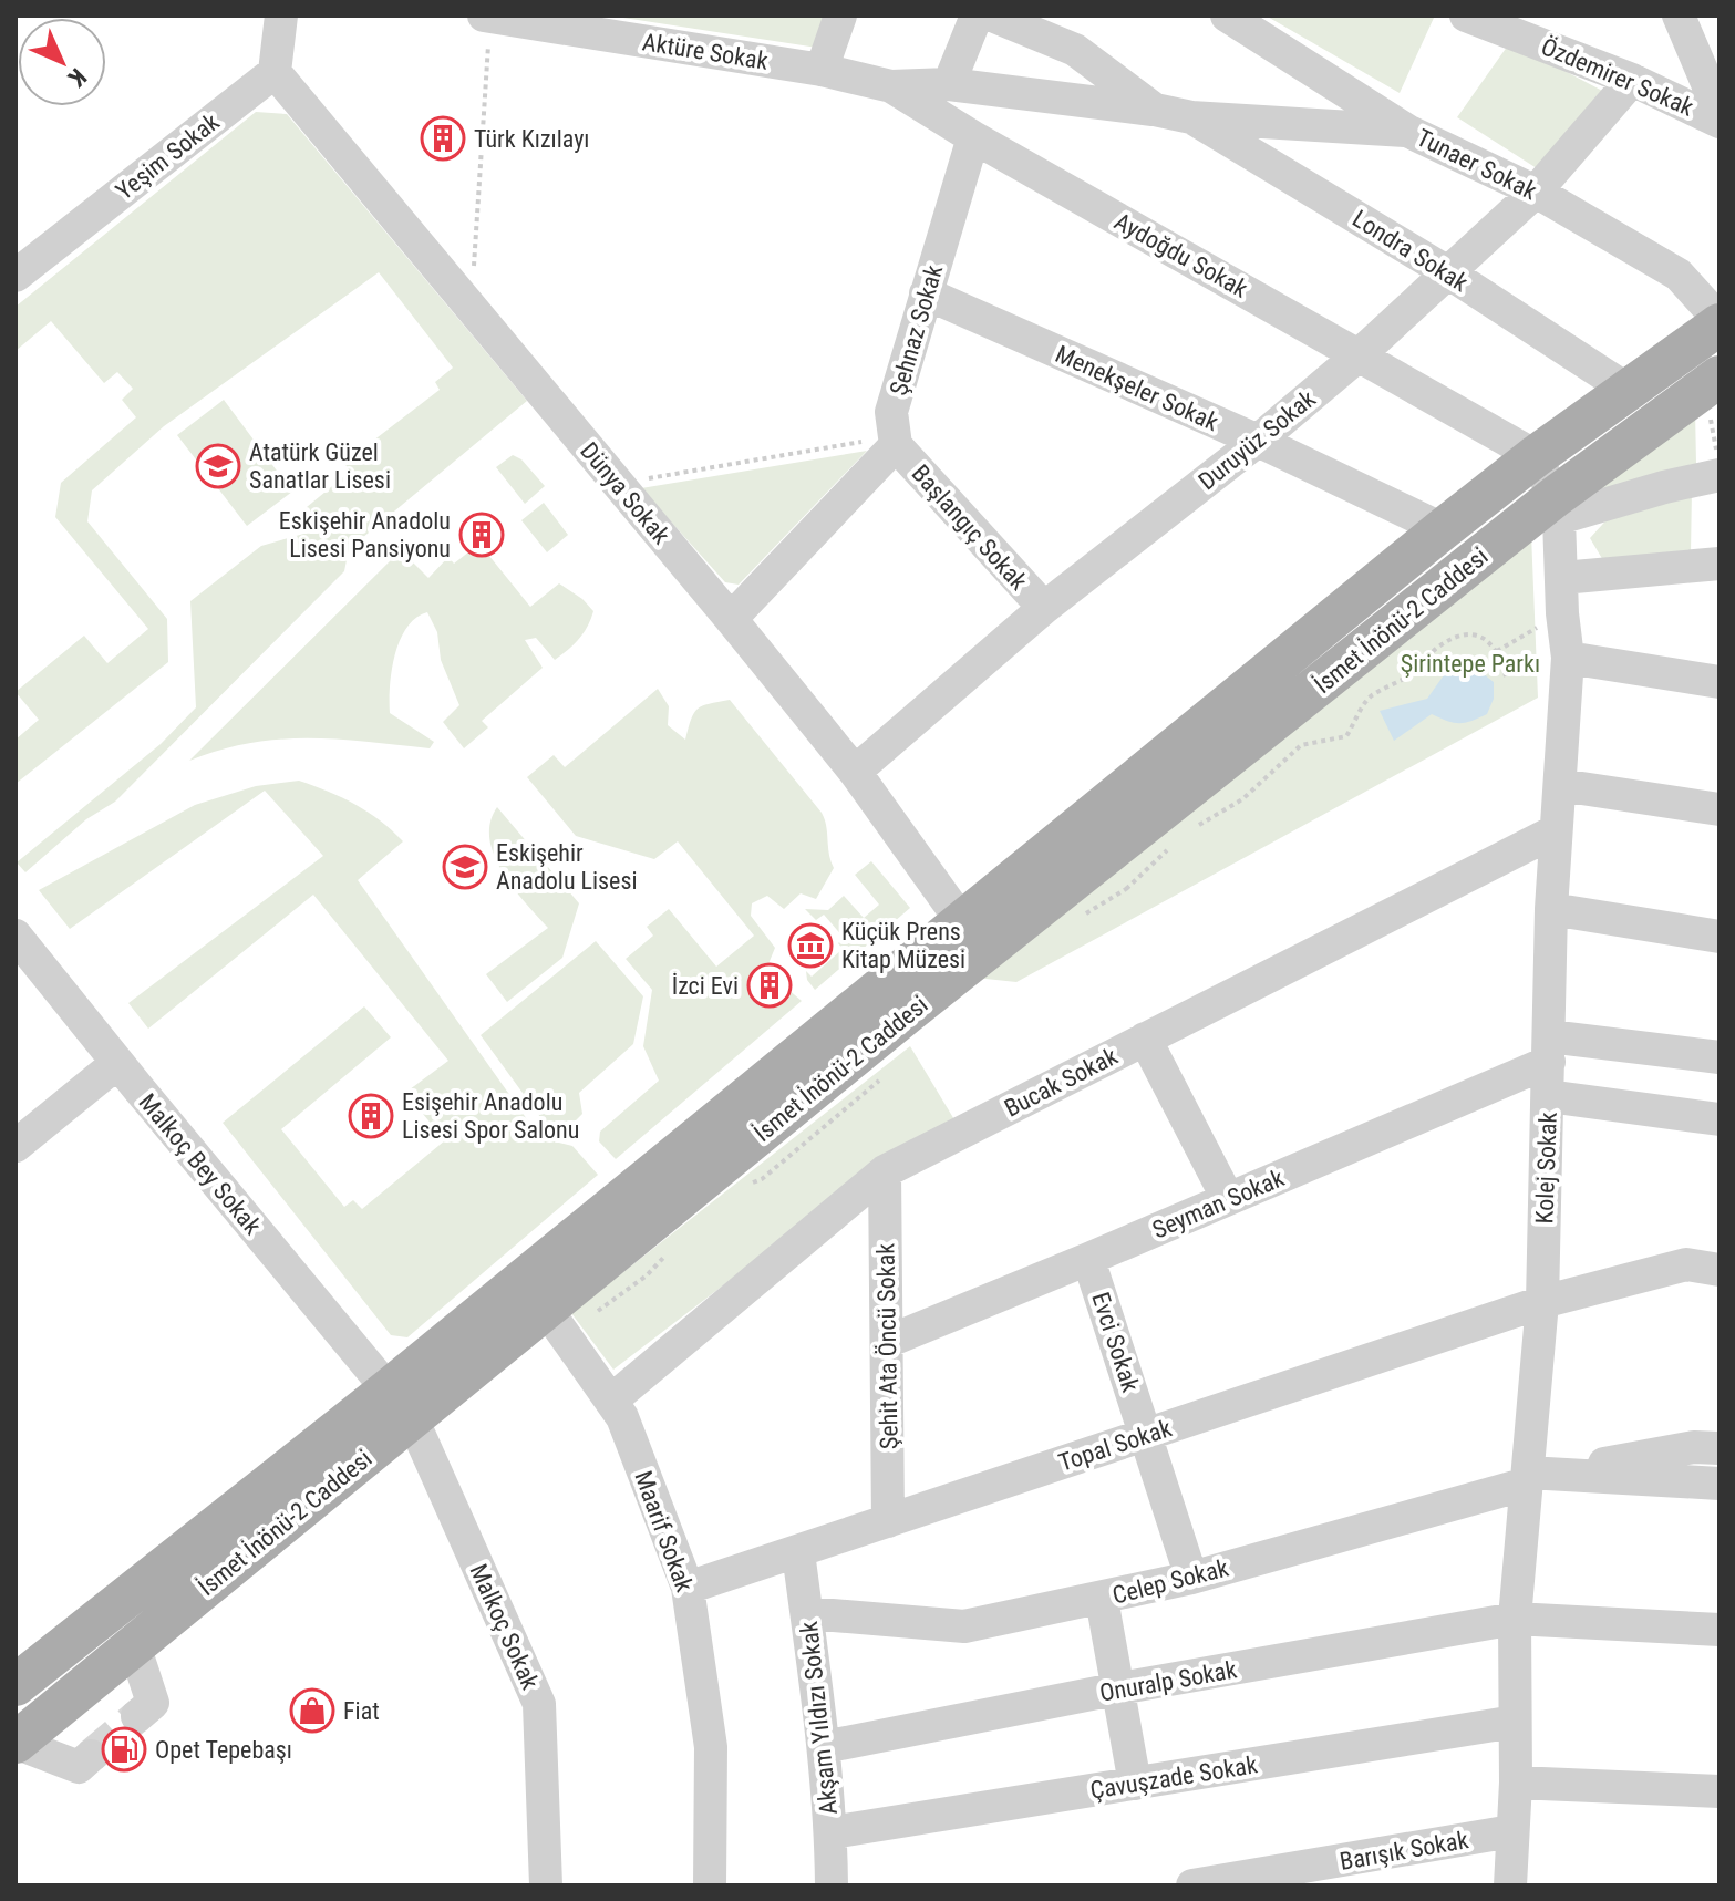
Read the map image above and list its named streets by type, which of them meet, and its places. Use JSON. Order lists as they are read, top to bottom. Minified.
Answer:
{"streets":{"main road":["İsmet İnönü-2 Caddesi"],"street":["Aktüre Sokak","Özdemirer Sokak","Yeşim Sokak","Tunaer Sokak","Londra Sokak","Aydoğdu Sokak","Şehnaz Sokak","Menekşeler Sokak","Duruyüz Sokak","Dünya Sokak","Başlangıç Sokak","Bucak Sokak","Malkoç Bey Sokak","Kolej Sokak","Seyman Sokak","Evci Sokak","Şehit Ata Öncü Sokak","Topal Sokak","Maarif Sokak","Celep Sokak","Malkoç Sokak","Onuralp Sokak","Akşam Yıldızı Sokak","Çavuşzade Sokak","Barışık Sokak"]},"crossings":[["Aktüre Sokak","Aydoğdu Sokak"],["Özdemirer Sokak","Duruyüz Sokak"],["Yeşim Sokak","Dünya Sokak"],["Tunaer Sokak","Londra Sokak"],["Tunaer Sokak","Duruyüz Sokak"],["Tunaer Sokak","İsmet İnönü-2 Caddesi"],["Londra Sokak","Duruyüz Sokak"],["Londra Sokak","İsmet İnönü-2 Caddesi"],["Aydoğdu Sokak","Şehnaz Sokak"],["Aydoğdu Sokak","Duruyüz Sokak"],["Aydoğdu Sokak","İsmet İnönü-2 Caddesi"],["Aydoğdu Sokak","Kolej Sokak"],["Şehnaz Sokak","Menekşeler Sokak"],["Şehnaz Sokak","Başlangıç Sokak"],["Menekşeler Sokak","Duruyüz Sokak"],["Menekşeler Sokak","İsmet İnönü-2 Caddesi"],["Duruyüz Sokak","Dünya Sokak"],["Duruyüz Sokak","Başlangıç Sokak"],["Dünya Sokak","İsmet İnönü-2 Caddesi"],["İsmet İnönü-2 Caddesi","Malkoç Bey Sokak"],["İsmet İnönü-2 Caddesi","Kolej Sokak"],["İsmet İnönü-2 Caddesi","Maarif Sokak"],["İsmet İnönü-2 Caddesi","Malkoç Sokak"],["Bucak Sokak","Kolej Sokak"],["Bucak Sokak","Şehit Ata Öncü Sokak"],["Bucak Sokak","Maarif Sokak"],["Malkoç Bey Sokak","Malkoç Sokak"],["Kolej Sokak","Seyman Sokak"],["Kolej Sokak","Topal Sokak"],["Kolej Sokak","Celep Sokak"],["Kolej Sokak","Onuralp Sokak"],["Kolej Sokak","Çavuşzade Sokak"],["Kolej Sokak","Barışık Sokak"],["Seyman Sokak","Evci Sokak"],["Seyman Sokak","Şehit Ata Öncü Sokak"],["Evci Sokak","Topal Sokak"],["Evci Sokak","Celep Sokak"],["Şehit Ata Öncü Sokak","Topal Sokak"],["Topal Sokak","Maarif Sokak"],["Topal Sokak","Akşam Yıldızı Sokak"],["Celep Sokak","Akşam Yıldızı Sokak"],["Onuralp Sokak","Akşam Yıldızı Sokak"],["Akşam Yıldızı Sokak","Çavuşzade Sokak"]],"parks":["Şirintepe Parkı"],"places":{"building":["Türk Kızılayı","Eskişehir Anadolu Lisesi Pansiyonu","İzci Evi","Esişehir Anadolu Lisesi Spor Salonu"],"school or university":["Atatürk Güzel Sanatlar Lisesi","Eskişehir Anadolu Lisesi"],"museum":["Küçük Prens Kitap Müzesi"],"shop":["Fiat"],"fuel station":["Opet Tepebaşı"]},"north":"bottom right"}
